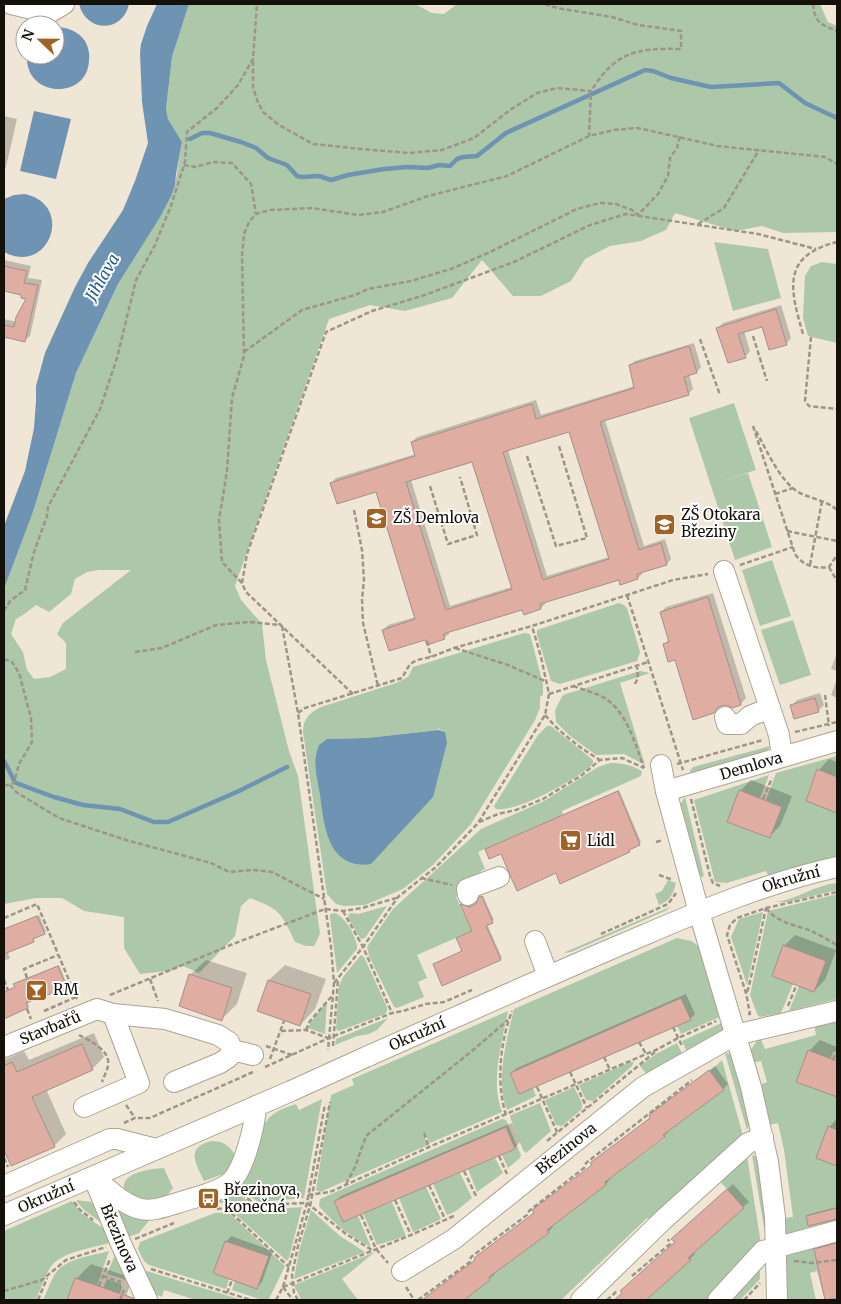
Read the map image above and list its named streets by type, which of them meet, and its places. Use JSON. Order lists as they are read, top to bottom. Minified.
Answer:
{"streets":{"street":["Demlova","Okružní","Stavbařů","Březinova"]},"crossings":[["Okružní","Březinova"]],"water":["Jihlava"],"places":{"school or university":["ZŠ Demlova","ZŠ Otokara Březiny"],"supermarket":["Lidl"],"bar":["RM"],"bus stop":["Březinova, konečná"]},"north":"left"}
